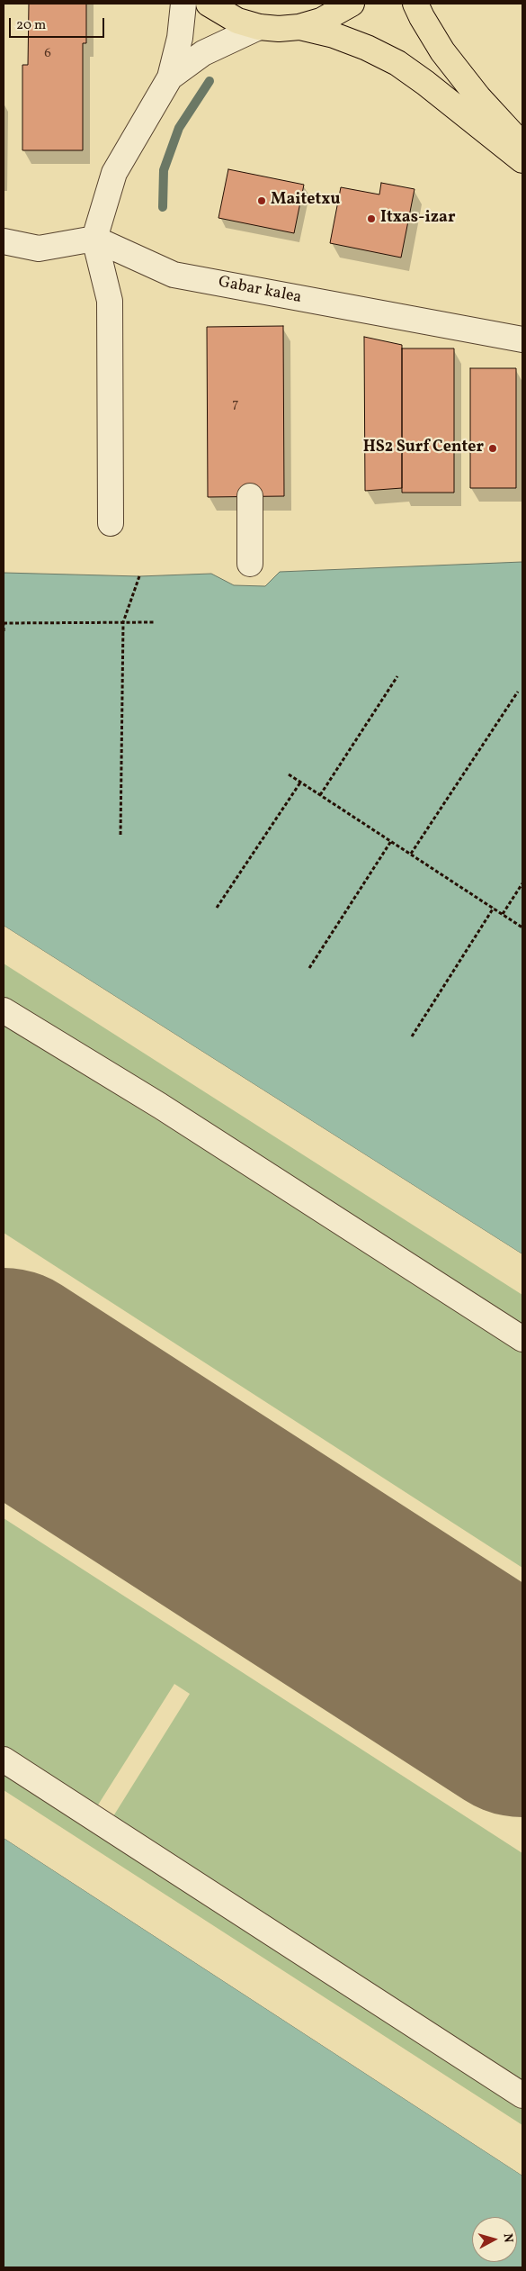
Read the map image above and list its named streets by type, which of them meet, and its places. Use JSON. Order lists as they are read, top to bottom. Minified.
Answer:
{"streets":{"street":["Gabar kalea"]},"places":["Maitetxu","Itxas-izar","HS2 Surf Center"],"house_numbers":["6","7"],"scale_bar":"20 m","north":"right"}
